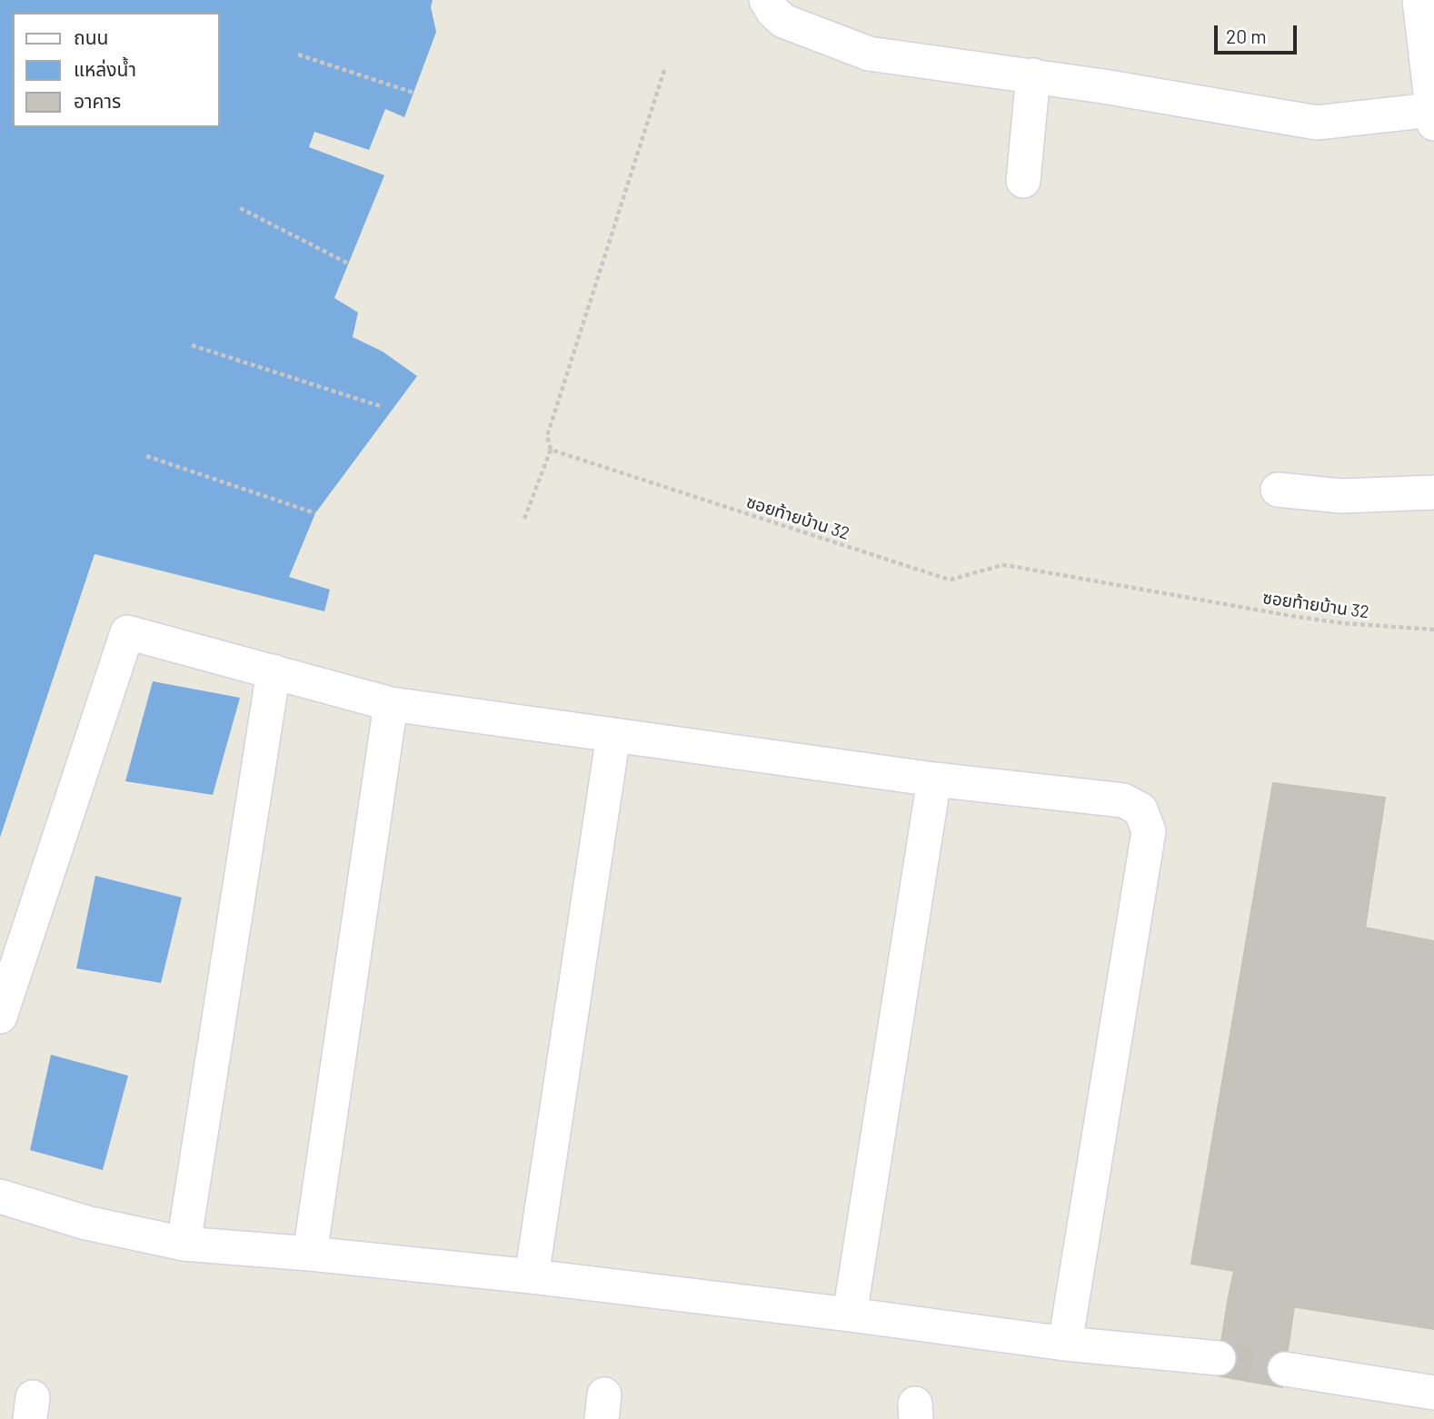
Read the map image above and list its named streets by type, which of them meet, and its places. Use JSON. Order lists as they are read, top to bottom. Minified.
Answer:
{"streets":{"path":["ซอยท้ายบ้าน 32"]},"legend":["ถนน","แหล่งน้ำ","อาคาร"],"scale_bar":"20 m"}
